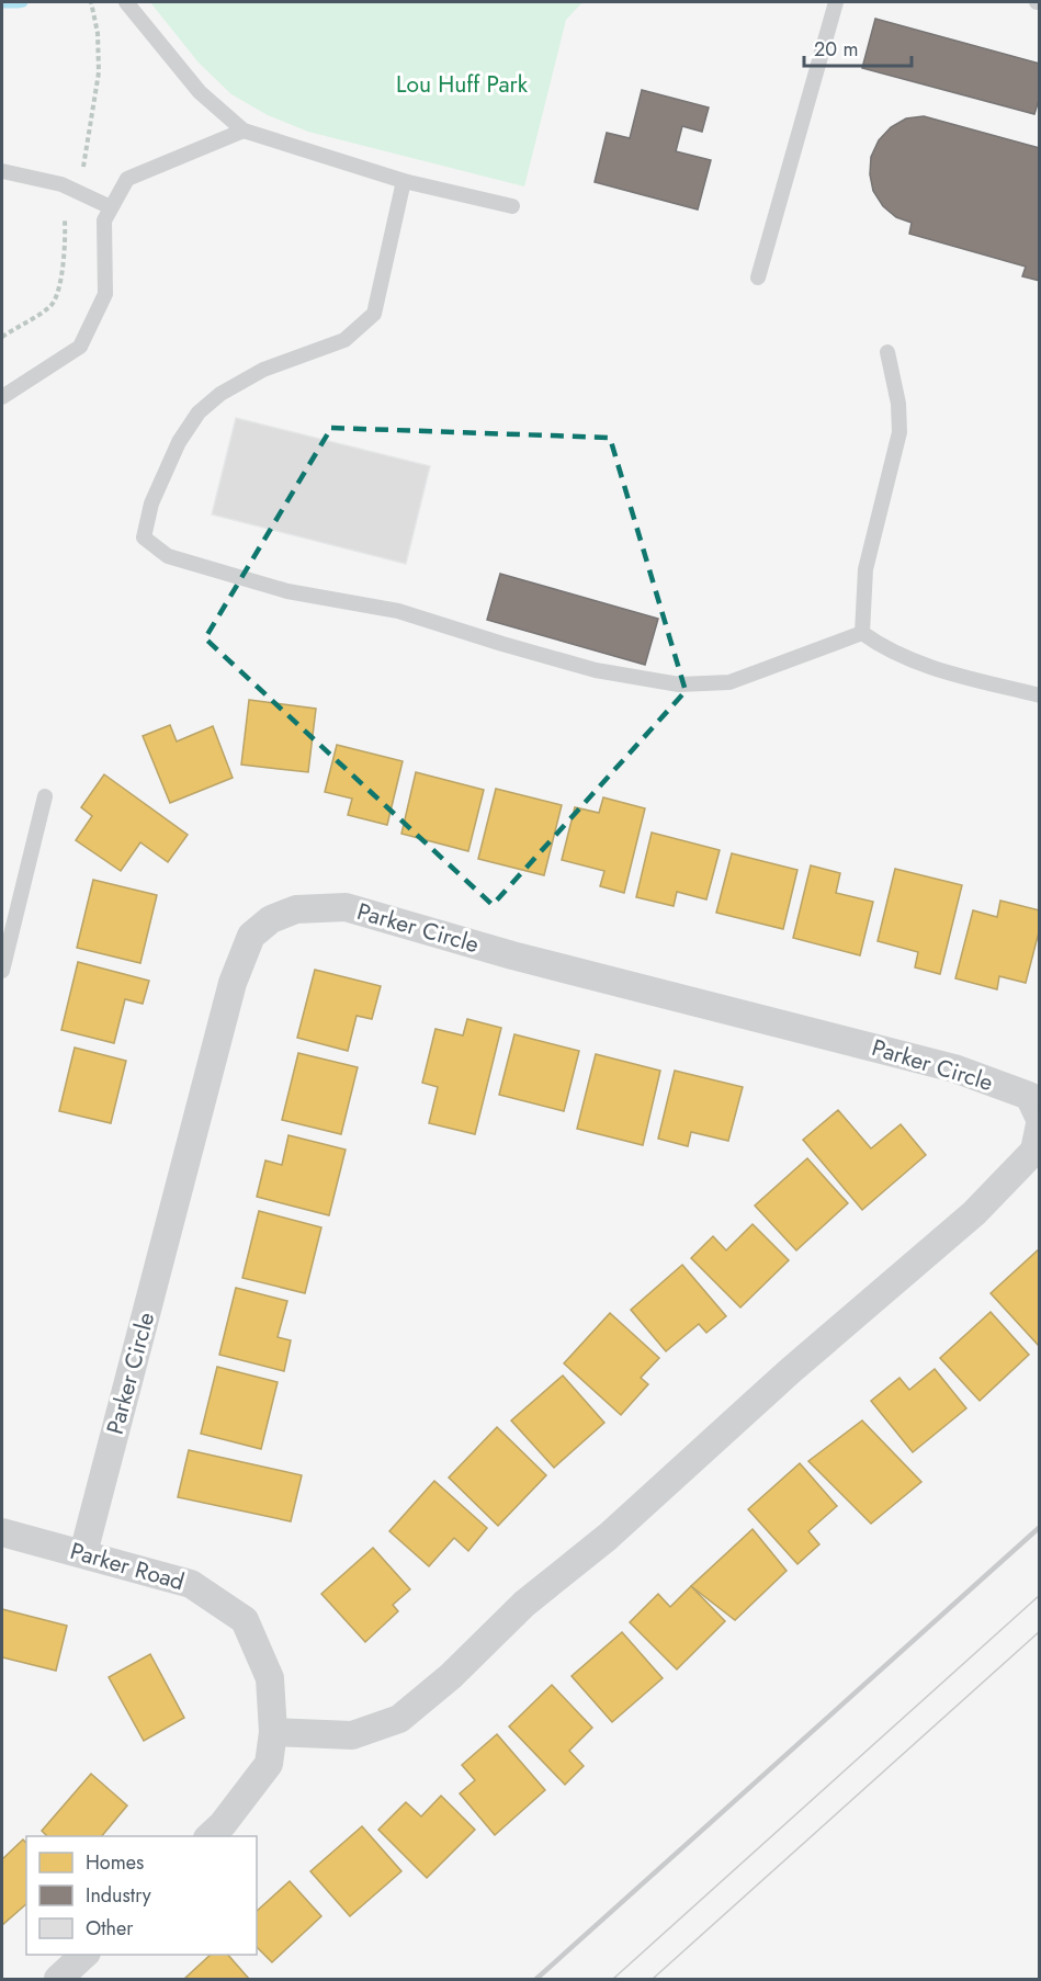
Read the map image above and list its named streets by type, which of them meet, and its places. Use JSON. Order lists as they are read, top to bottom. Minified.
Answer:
{"streets":{"street":["Parker Circle","Parker Road"]},"crossings":[["Parker Circle","Parker Road"]],"parks":["Lou Huff Park"],"legend":["Homes","Industry","Other"],"scale_bar":"20 m"}
